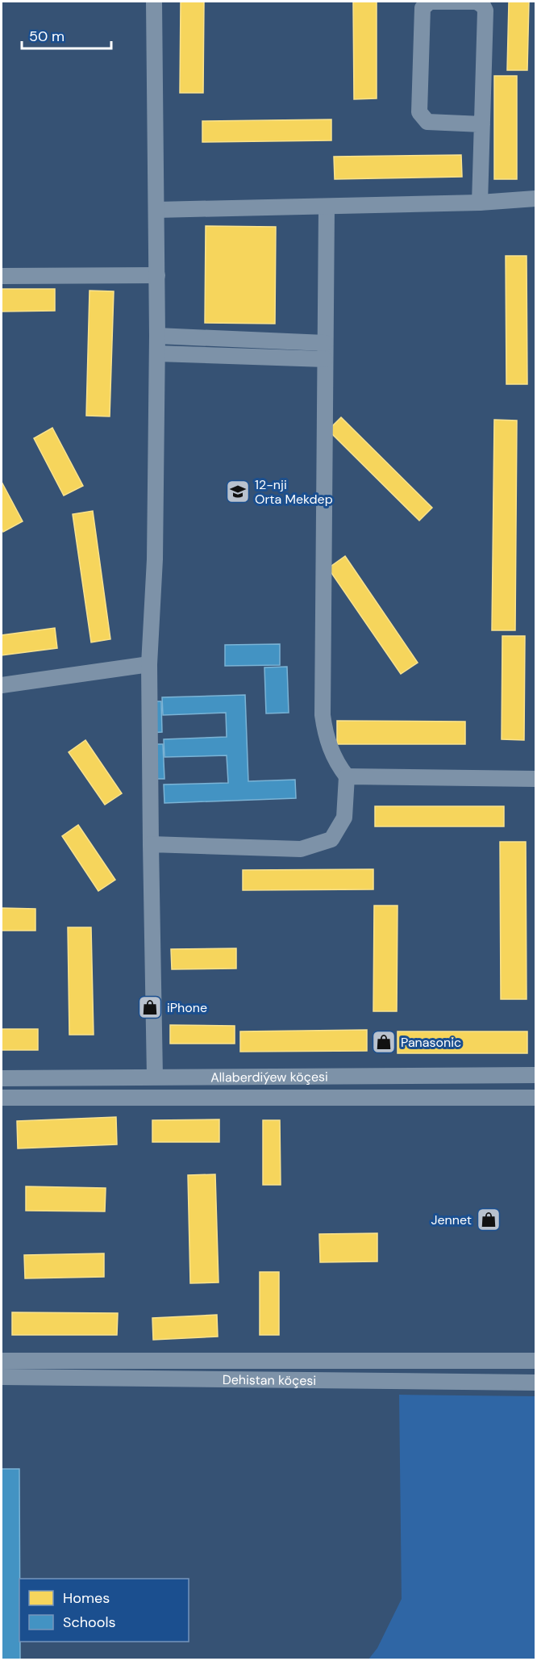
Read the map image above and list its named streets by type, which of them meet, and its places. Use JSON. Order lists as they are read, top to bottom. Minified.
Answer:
{"streets":{"street":["Allaberdiýew köçesi","Dehistan köçesi"]},"places":{"school or university":["12-nji Orta Mekdep"],"shop":["iPhone","Panasonic","Jennet"]},"legend":["Homes","Schools"],"scale_bar":"50 m"}
